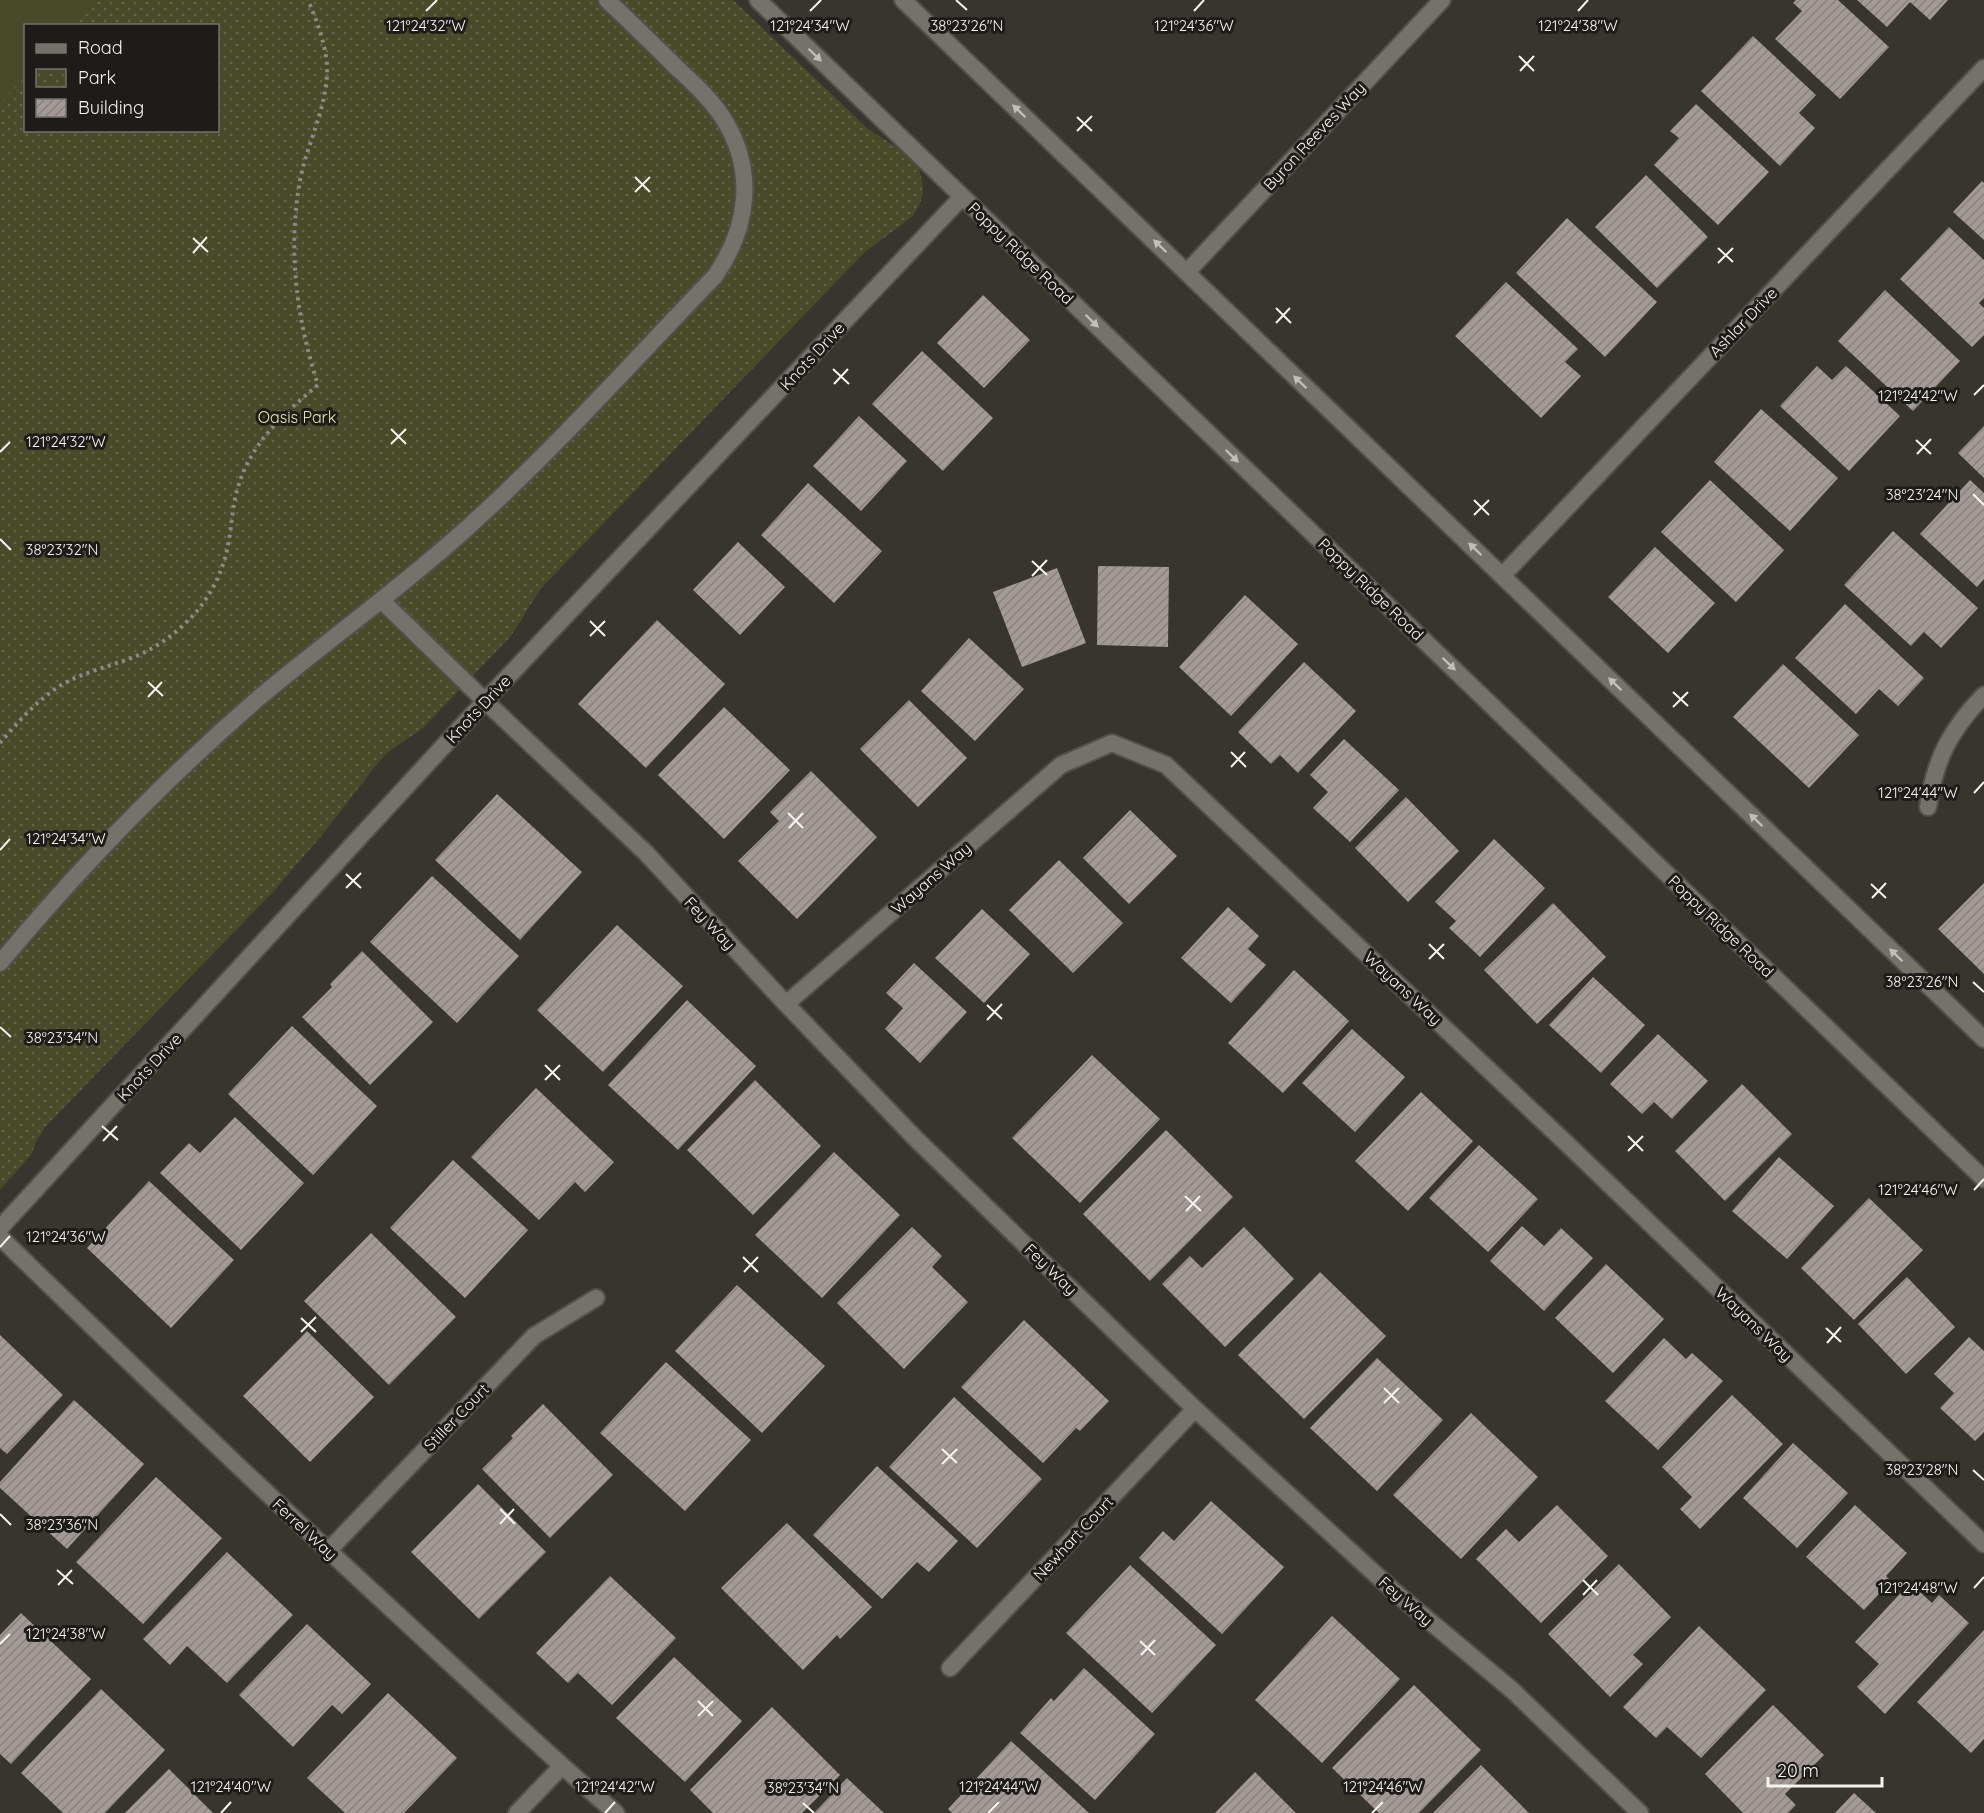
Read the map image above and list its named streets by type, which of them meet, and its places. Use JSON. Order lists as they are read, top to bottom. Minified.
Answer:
{"streets":{"street":["Byron Reeves Way","Poppy Ridge Road","Ashlar Drive","Knots Drive","Wayans Way","Fey Way","Stiller Court","Ferrel Way","Newhart Court"]},"crossings":[["Poppy Ridge Road","Knots Drive"],["Knots Drive","Fey Way"],["Wayans Way","Fey Way"],["Fey Way","Newhart Court"],["Stiller Court","Ferrel Way"]],"parks":["Oasis Park"],"legend":["Road","Park","Building"],"scale_bar":"20 m","coordinates":["38°23'26\"N","121°24'34\"W","121°24'38\"W","121°24'32\"W","121°24'36\"W","121°24'42\"W","38°23'24\"N","38°23'32\"N","121°24'44\"W","38°23'34\"N","121°24'46\"W","38°23'28\"N","38°23'36\"N","121°24'48\"W","121°24'40\"W"]}
